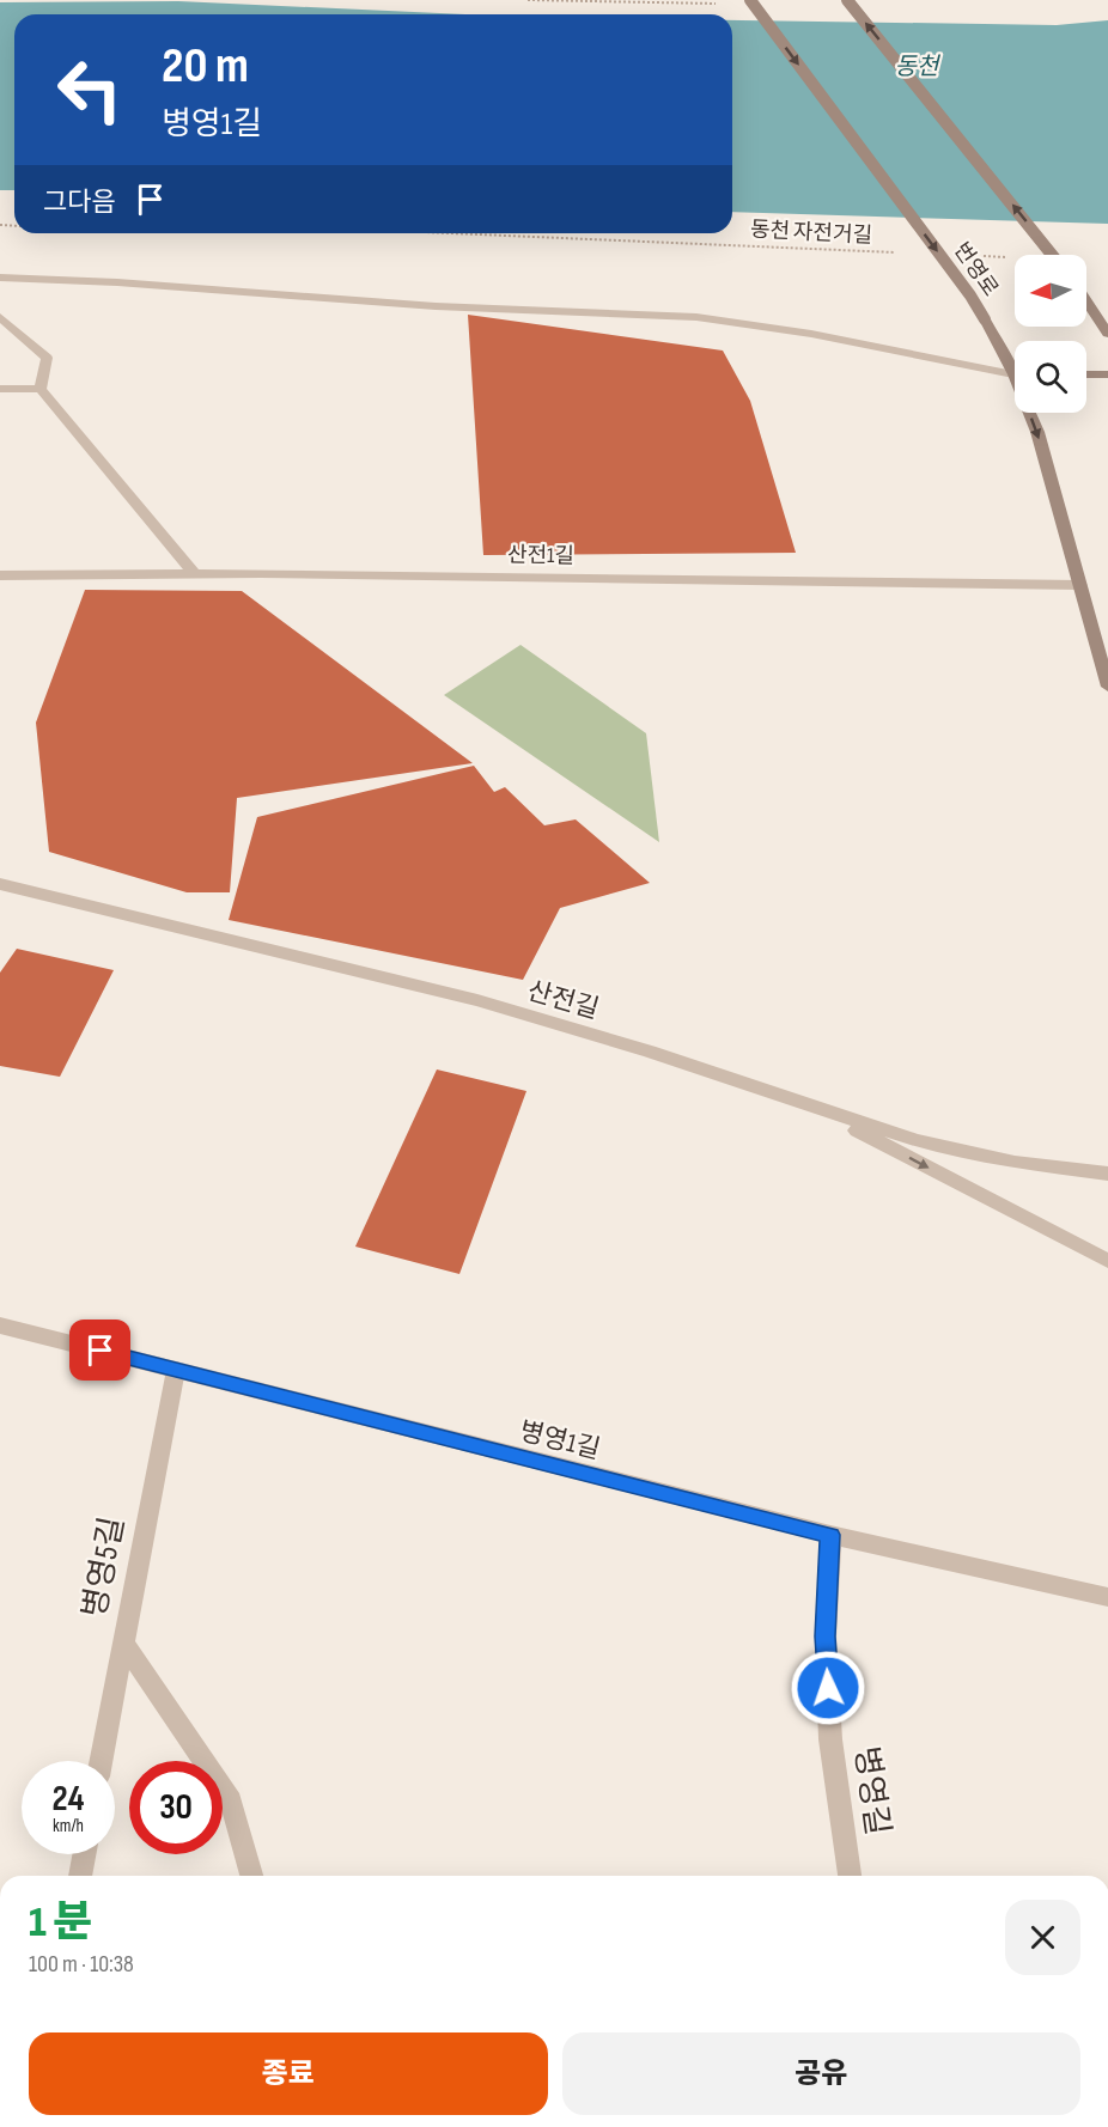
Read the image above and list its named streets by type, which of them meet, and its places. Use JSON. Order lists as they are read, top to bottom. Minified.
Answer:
{"streets":{"main road":["번영로"],"street":["산전1길","산전길","병영1길","병영5길","병영길"],"path":["동천 자전거길"]},"crossings":[["번영로","산전1길"],["병영1길","병영5길"],["병영1길","병영길"]],"water":["동천"],"north":"left","page":{"turn":["20 m","병영1길"],"then":"그다음","speed":"24 km/h","limit":"30","heading":["1 분","100 m · 10:38"],"buttons":["종료","공유"]}}
